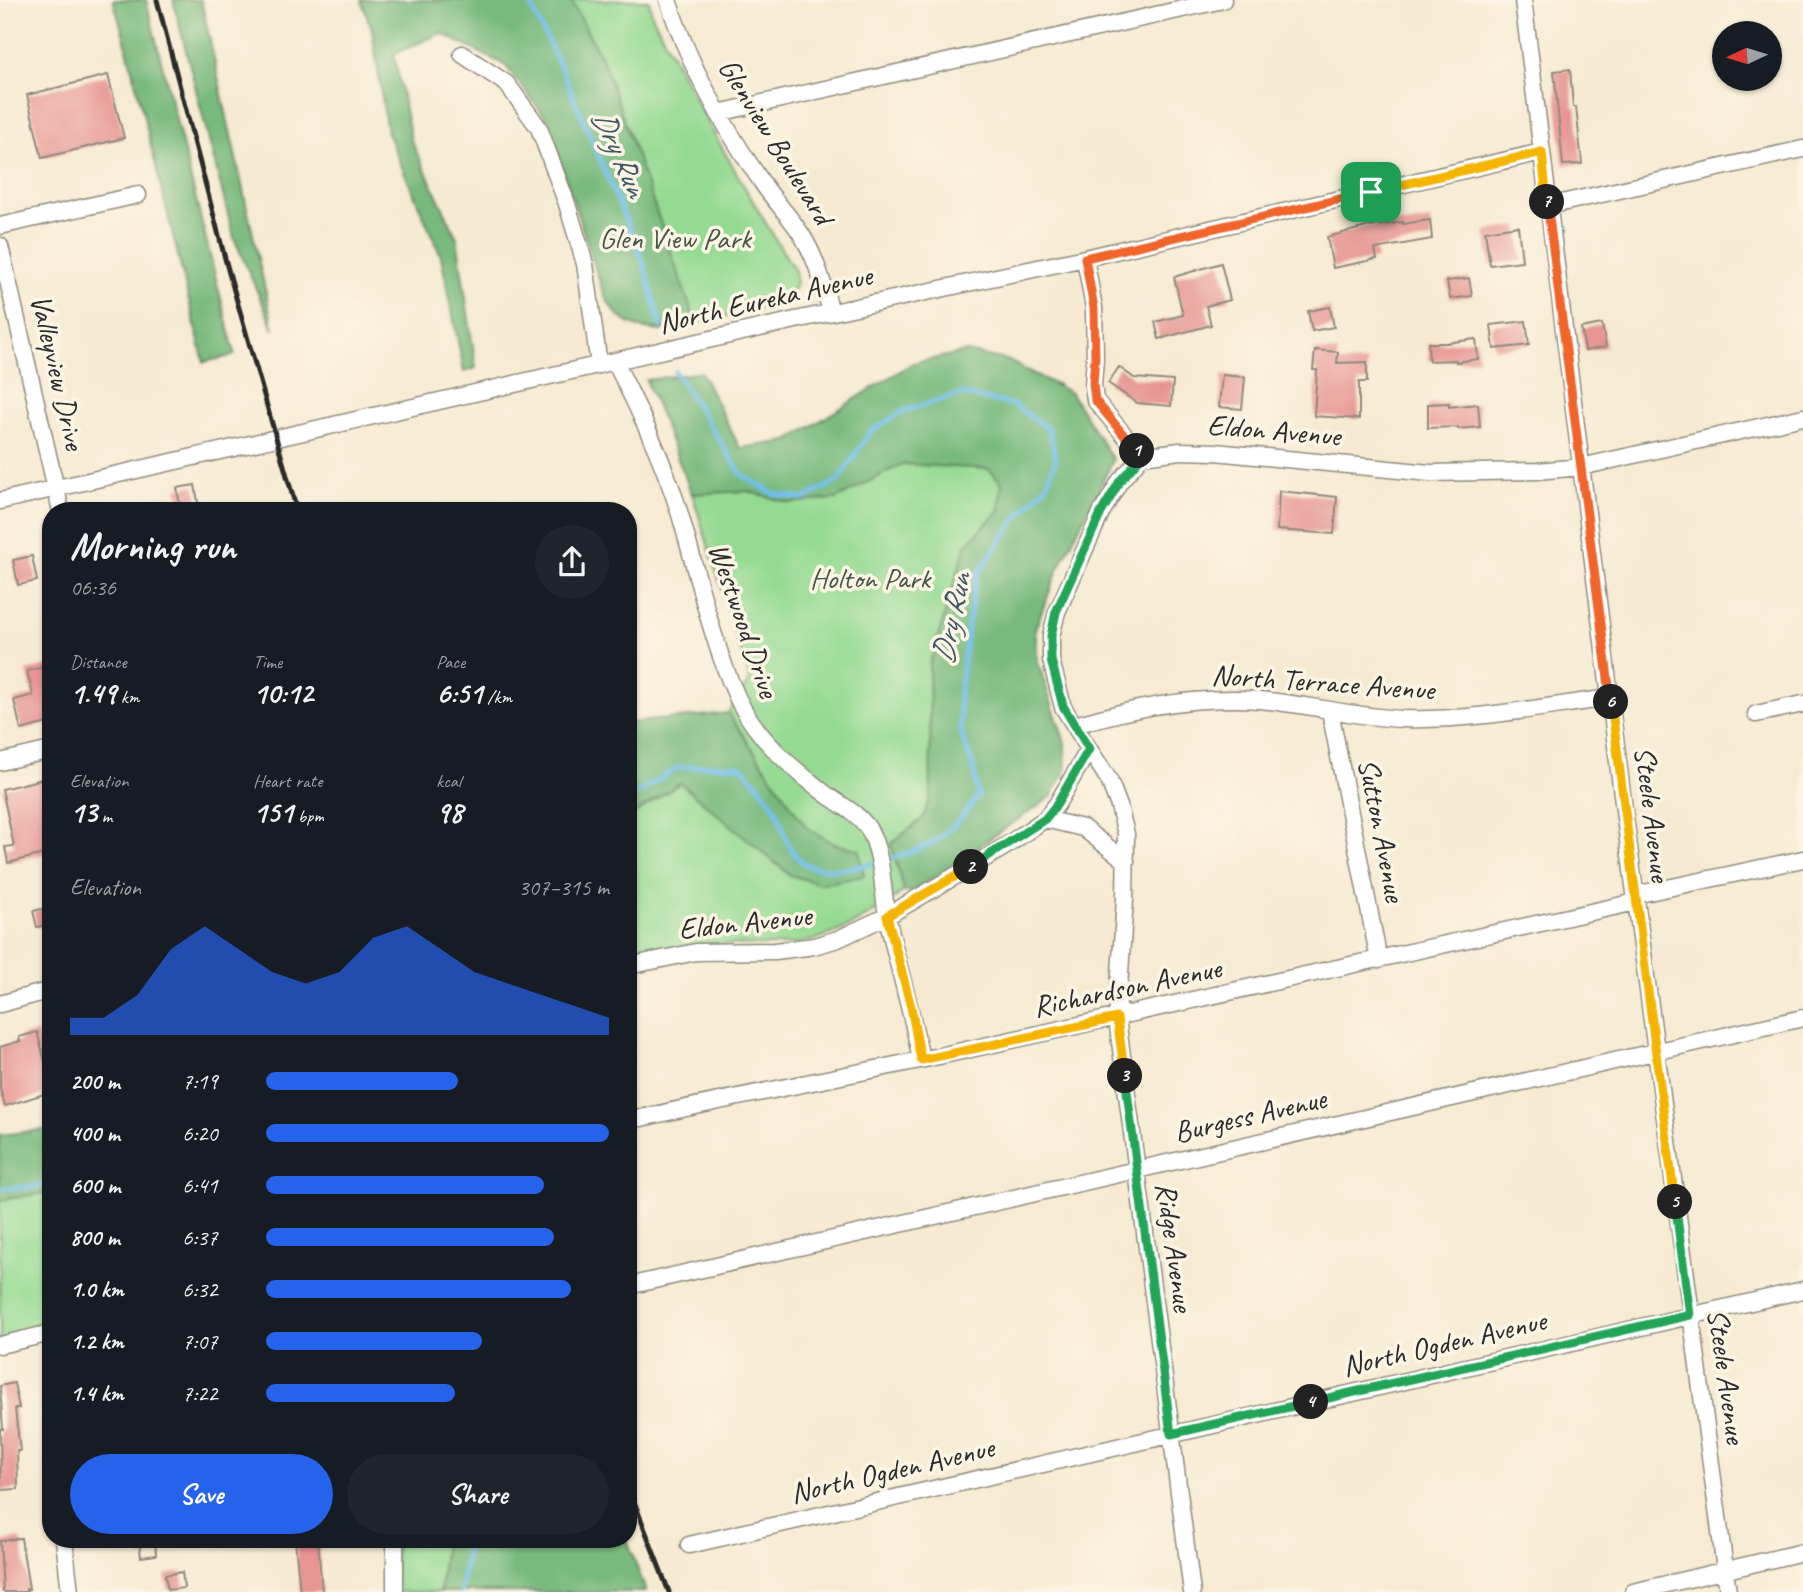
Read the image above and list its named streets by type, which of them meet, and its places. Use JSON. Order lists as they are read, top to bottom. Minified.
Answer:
{"streets":{"street":["Glenview Boulevard","North Eureka Avenue","Valleyview Drive","Eldon Avenue","Westwood Drive","North Terrace Avenue","Steele Avenue","Sutton Avenue","Richardson Avenue","Burgess Avenue","Ridge Avenue","North Ogden Avenue"]},"crossings":[["Glenview Boulevard","North Eureka Avenue"],["North Eureka Avenue","Valleyview Drive"],["North Eureka Avenue","Westwood Drive"],["North Eureka Avenue","Steele Avenue"],["Eldon Avenue","Westwood Drive"],["Eldon Avenue","Steele Avenue"],["Eldon Avenue","Ridge Avenue"],["Westwood Drive","Richardson Avenue"],["North Terrace Avenue","Steele Avenue"],["North Terrace Avenue","Sutton Avenue"],["Steele Avenue","Richardson Avenue"],["Steele Avenue","Burgess Avenue"],["Steele Avenue","North Ogden Avenue"],["Sutton Avenue","Richardson Avenue"],["Richardson Avenue","Ridge Avenue"],["Burgess Avenue","Ridge Avenue"],["Ridge Avenue","North Ogden Avenue"]],"water":["Dry Run"],"parks":["Glen View Park","Holton Park"],"north":"left","page":{"pins":["7","1","6","2","3","5","4"],"heading":["Morning run","06:36"],"stats":[["Distance","1.49 km"],["Time","10:12"],["Pace","6:51 /km"],["Elevation","13 m"],["Heart rate","151 bpm"],["kcal","98"]],"chart":["Elevation","307–315 m"],"list":[{"name":"200 m","note":"7:19"},{"name":"400 m","note":"6:20"},{"name":"600 m","note":"6:41"},{"name":"800 m","note":"6:37"},{"name":"1.0 km","note":"6:32"},{"name":"1.2 km","note":"7:07"},{"name":"1.4 km","note":"7:22"}],"buttons":["Save","Share"]}}
